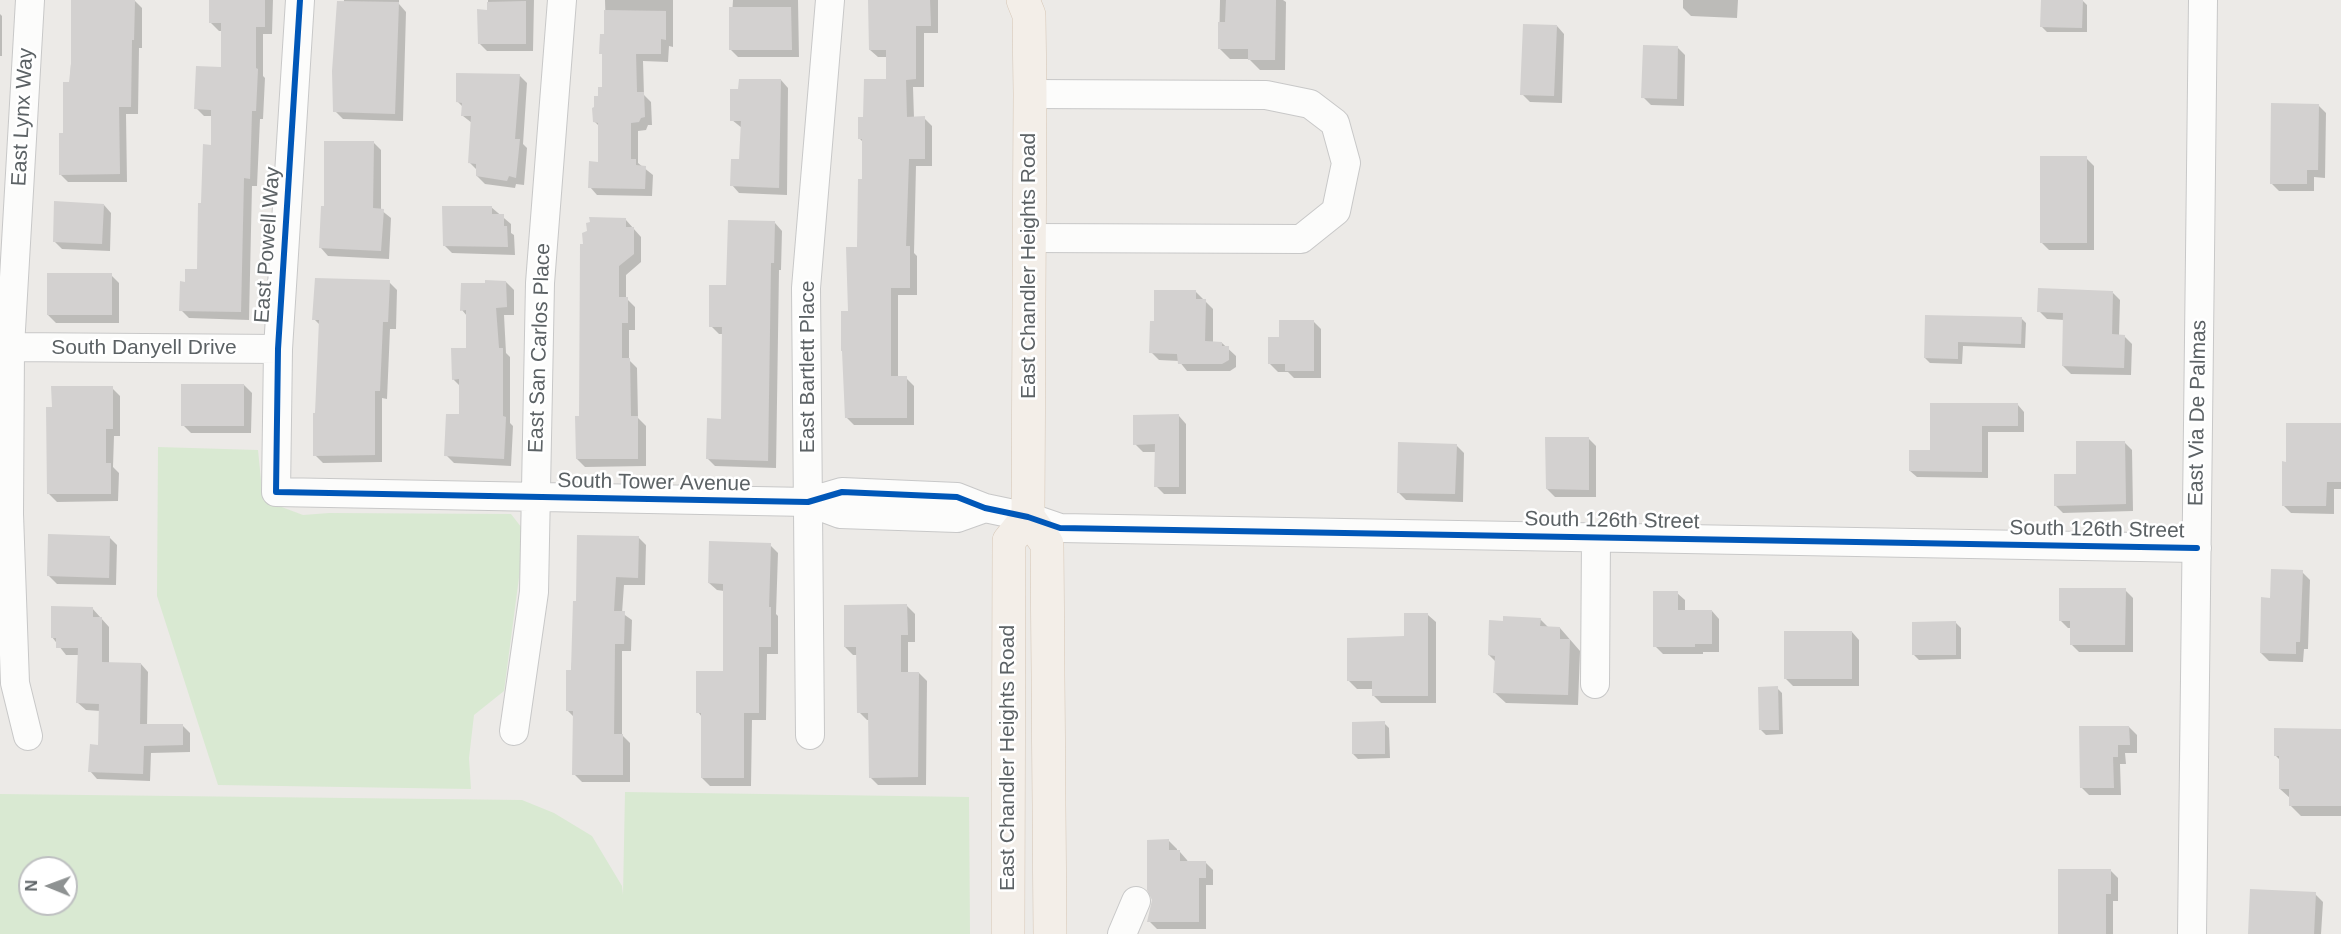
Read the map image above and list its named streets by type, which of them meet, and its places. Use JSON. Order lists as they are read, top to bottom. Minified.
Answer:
{"streets":{"main road":["East Chandler Heights Road"],"street":["East Lynx Way","East Powell Way","South Danyell Drive","East San Carlos Place","East Bartlett Place","East Via De Palmas","South Tower Avenue","South 126th Street"]},"crossings":[["East Lynx Way","South Danyell Drive"],["East Powell Way","South Danyell Drive"],["East Powell Way","South Tower Avenue"],["East Chandler Heights Road","South Tower Avenue"],["East Chandler Heights Road","South 126th Street"],["East San Carlos Place","South Tower Avenue"],["East Bartlett Place","South Tower Avenue"],["East Via De Palmas","South 126th Street"],["South Tower Avenue","South 126th Street"]],"north":"left"}
